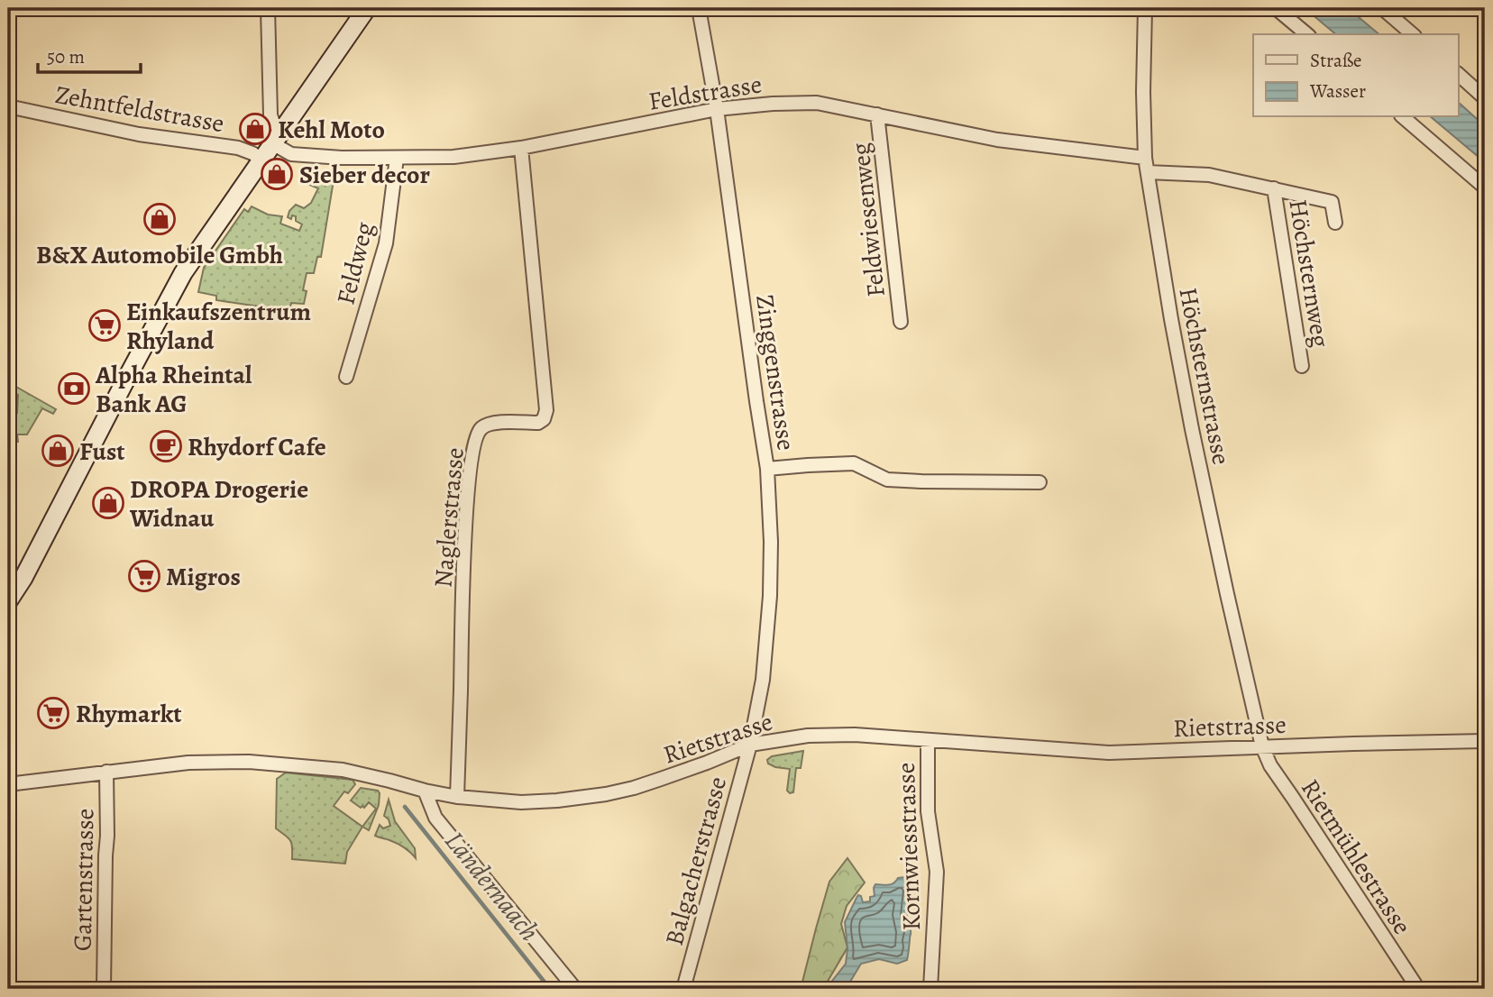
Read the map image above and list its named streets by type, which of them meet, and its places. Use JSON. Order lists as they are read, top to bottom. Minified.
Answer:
{"streets":{"street":["Feldstrasse","Zehntfeldstrasse","Feldwiesenweg","Feldweg","Höchsternweg","Zinggenstrasse","Höchsternstrasse","Naglerstrasse","Rietstrasse","Kornwiesstrasse","Rietmühlestrasse","Balgacherstrasse","Gartenstrasse"]},"crossings":[["Feldstrasse","Feldwiesenweg"],["Feldstrasse","Feldweg"],["Feldstrasse","Zinggenstrasse"],["Feldstrasse","Höchsternstrasse"],["Feldstrasse","Naglerstrasse"],["Höchsternweg","Höchsternstrasse"],["Zinggenstrasse","Rietstrasse"],["Zinggenstrasse","Balgacherstrasse"],["Höchsternstrasse","Rietstrasse"],["Höchsternstrasse","Rietmühlestrasse"],["Naglerstrasse","Rietstrasse"],["Rietstrasse","Kornwiesstrasse"],["Rietstrasse","Rietmühlestrasse"],["Rietstrasse","Balgacherstrasse"],["Rietstrasse","Gartenstrasse"]],"water":["Ländernaach"],"places":{"shop":["Kehl Moto","Sieber decor","B&X Automobile Gmbh","Fust","DROPA Drogerie Widnau"],"supermarket":["Einkaufszentrum Rhyland","Migros","Rhymarkt"],"bank":["Alpha Rheintal Bank AG"],"cafe":["Rhydorf Cafe"]},"legend":["Straße","Wasser"],"scale_bar":"50 m"}
